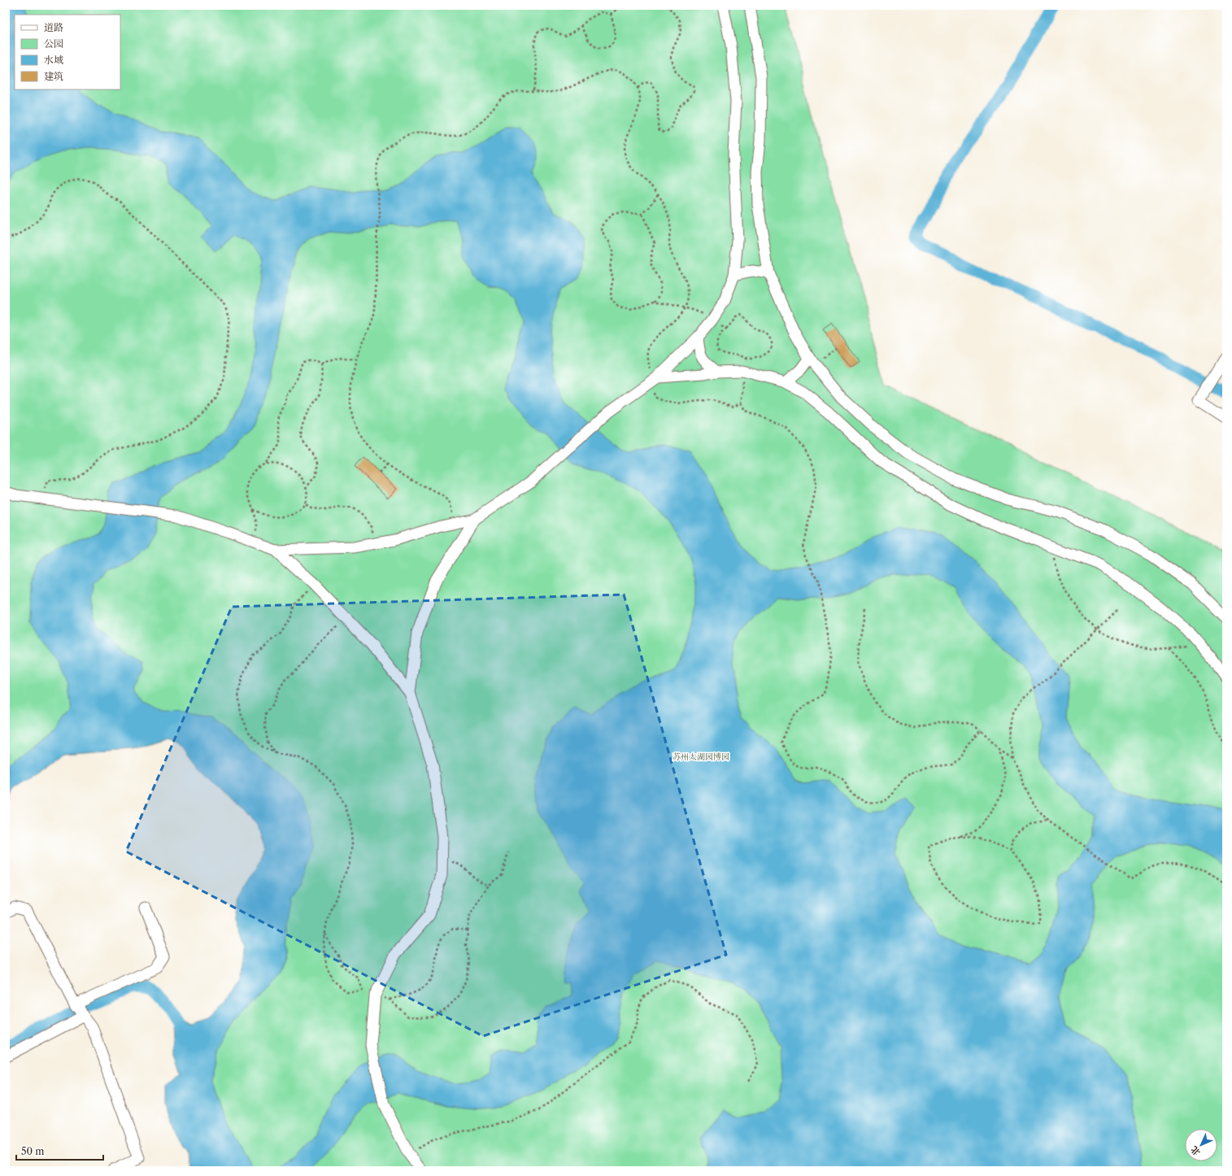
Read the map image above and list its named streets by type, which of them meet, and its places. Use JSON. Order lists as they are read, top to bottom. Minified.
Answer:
{"parks":["苏州太湖园博园"],"legend":["道路","公园","水域","建筑"],"scale_bar":"50 m","north":"bottom left"}
